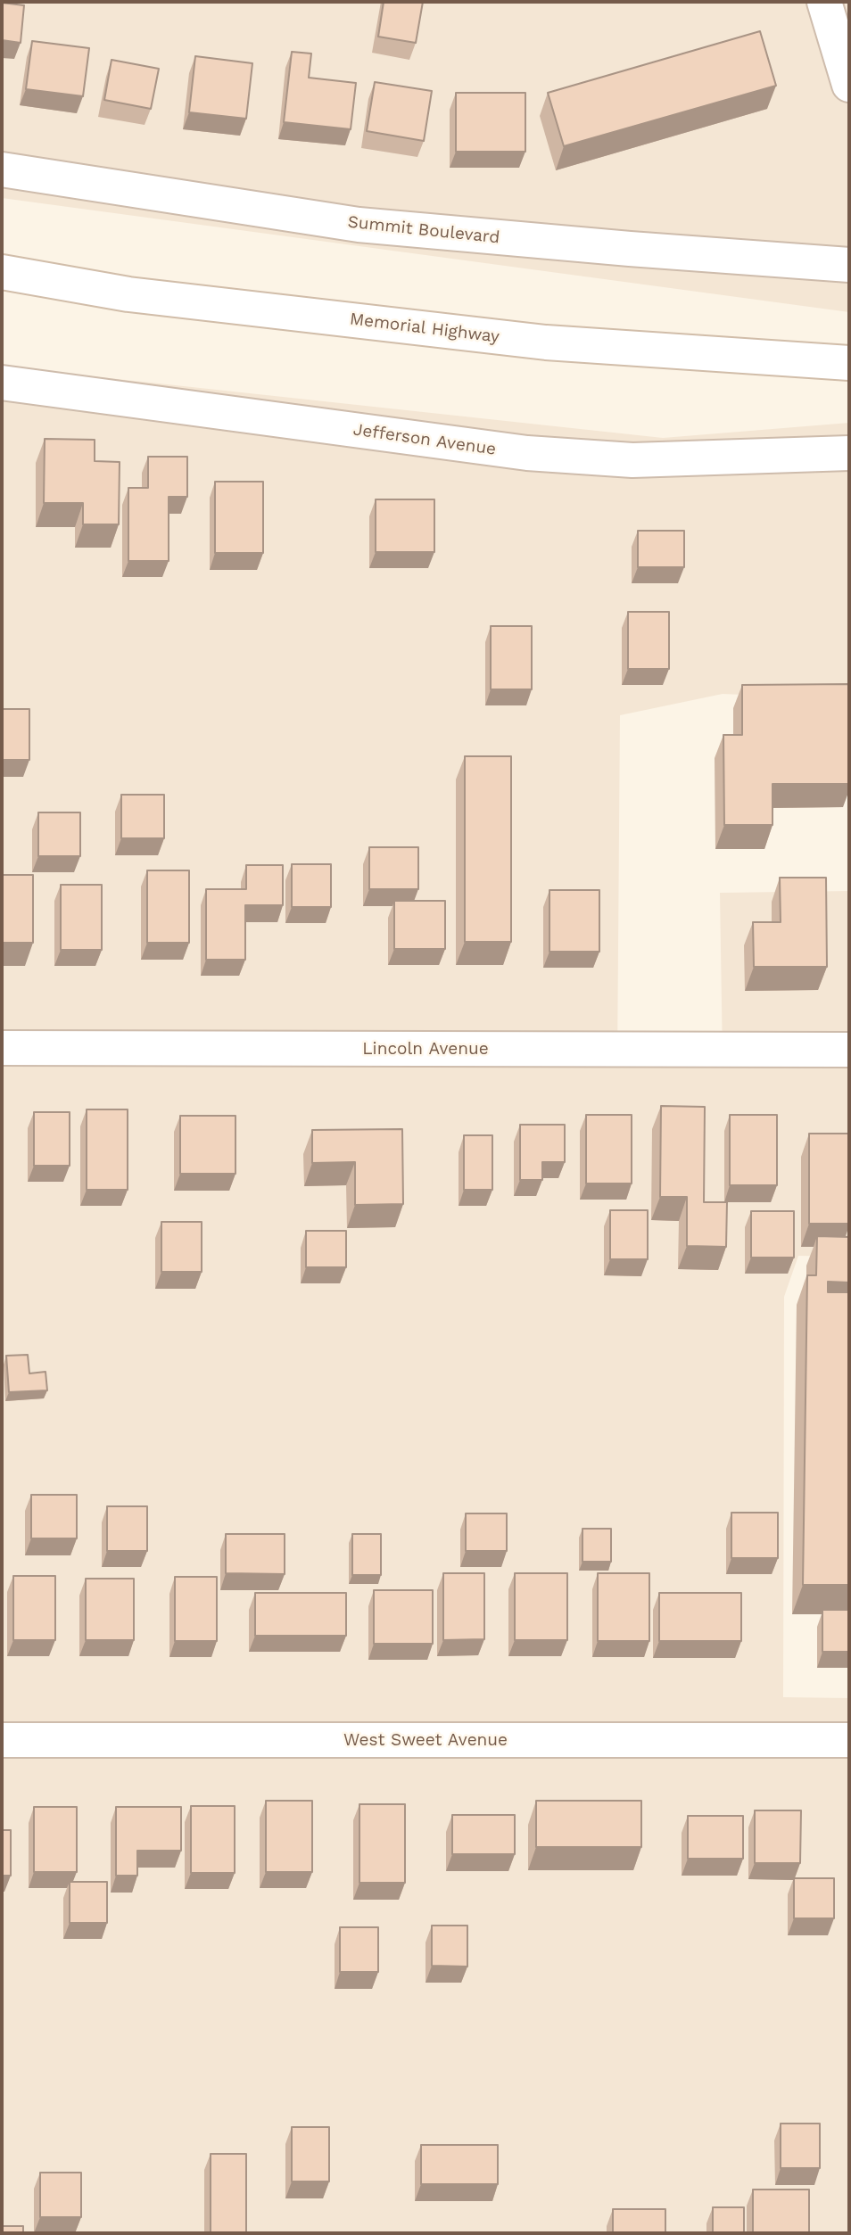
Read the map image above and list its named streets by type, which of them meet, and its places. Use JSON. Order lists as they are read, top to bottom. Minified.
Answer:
{"streets":{"street":["Summit Boulevard","Memorial Highway","Jefferson Avenue","Lincoln Avenue","West Sweet Avenue"]}}
